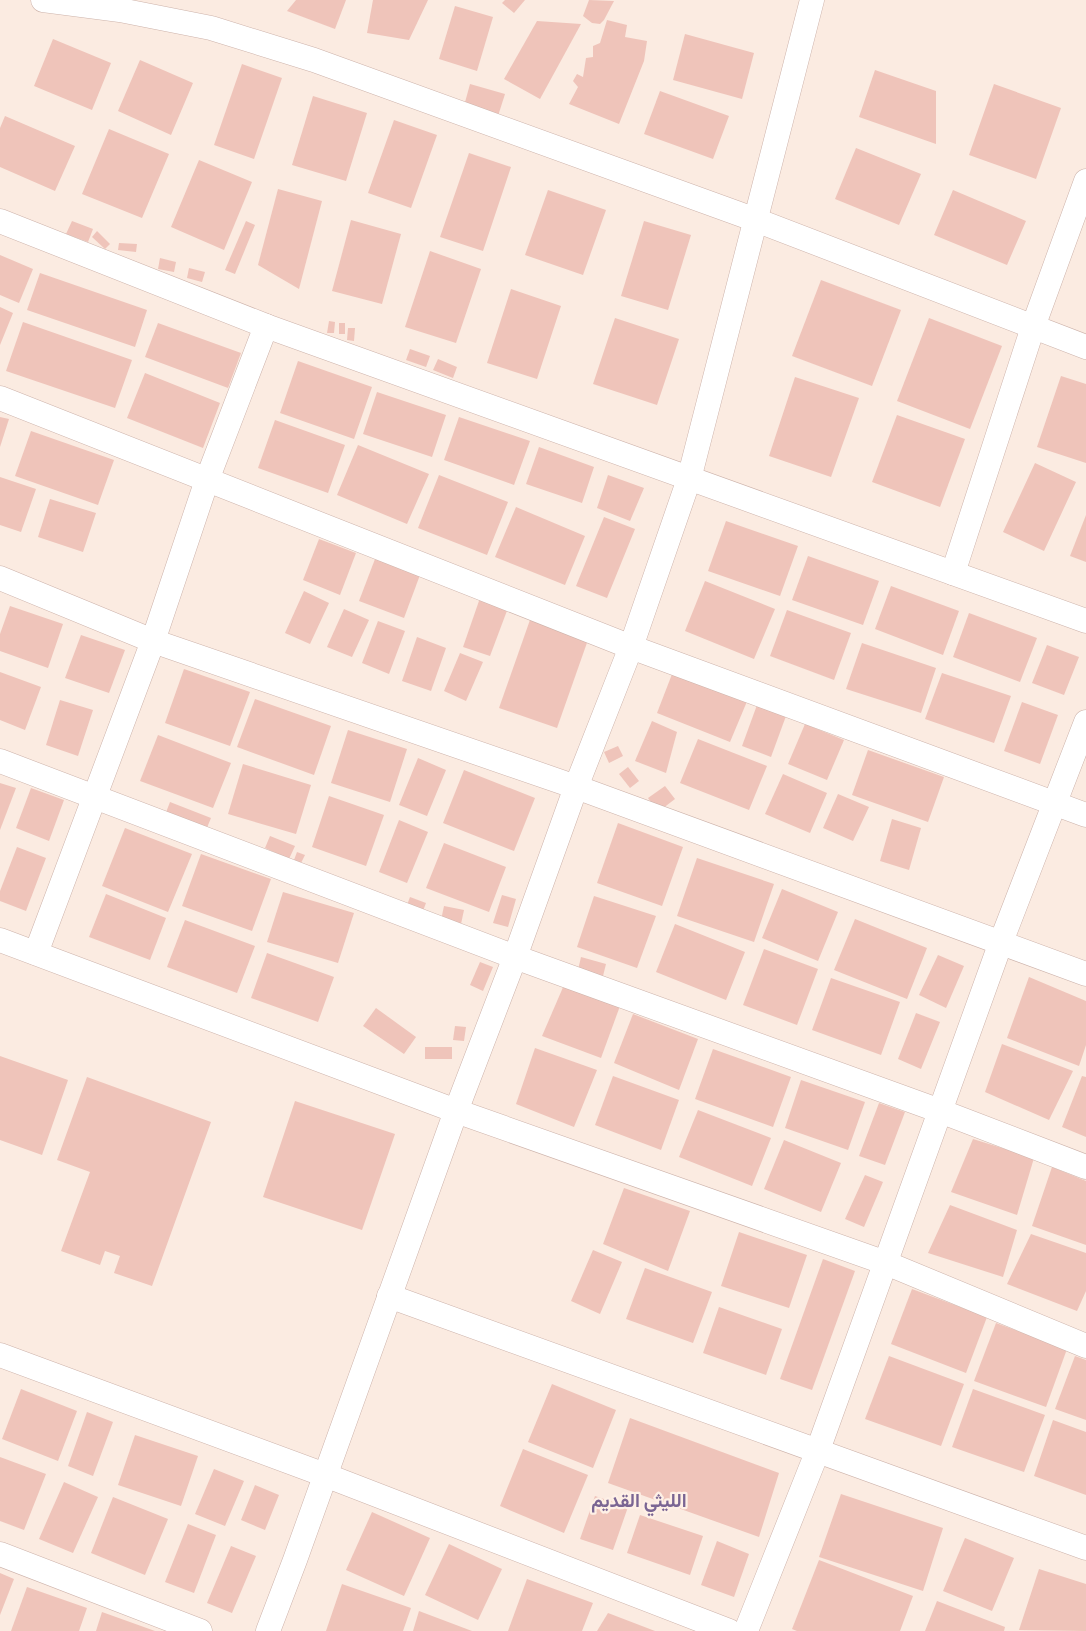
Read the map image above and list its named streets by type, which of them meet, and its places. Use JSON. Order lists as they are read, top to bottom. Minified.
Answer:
{"districts":["الليثي القديم"]}
